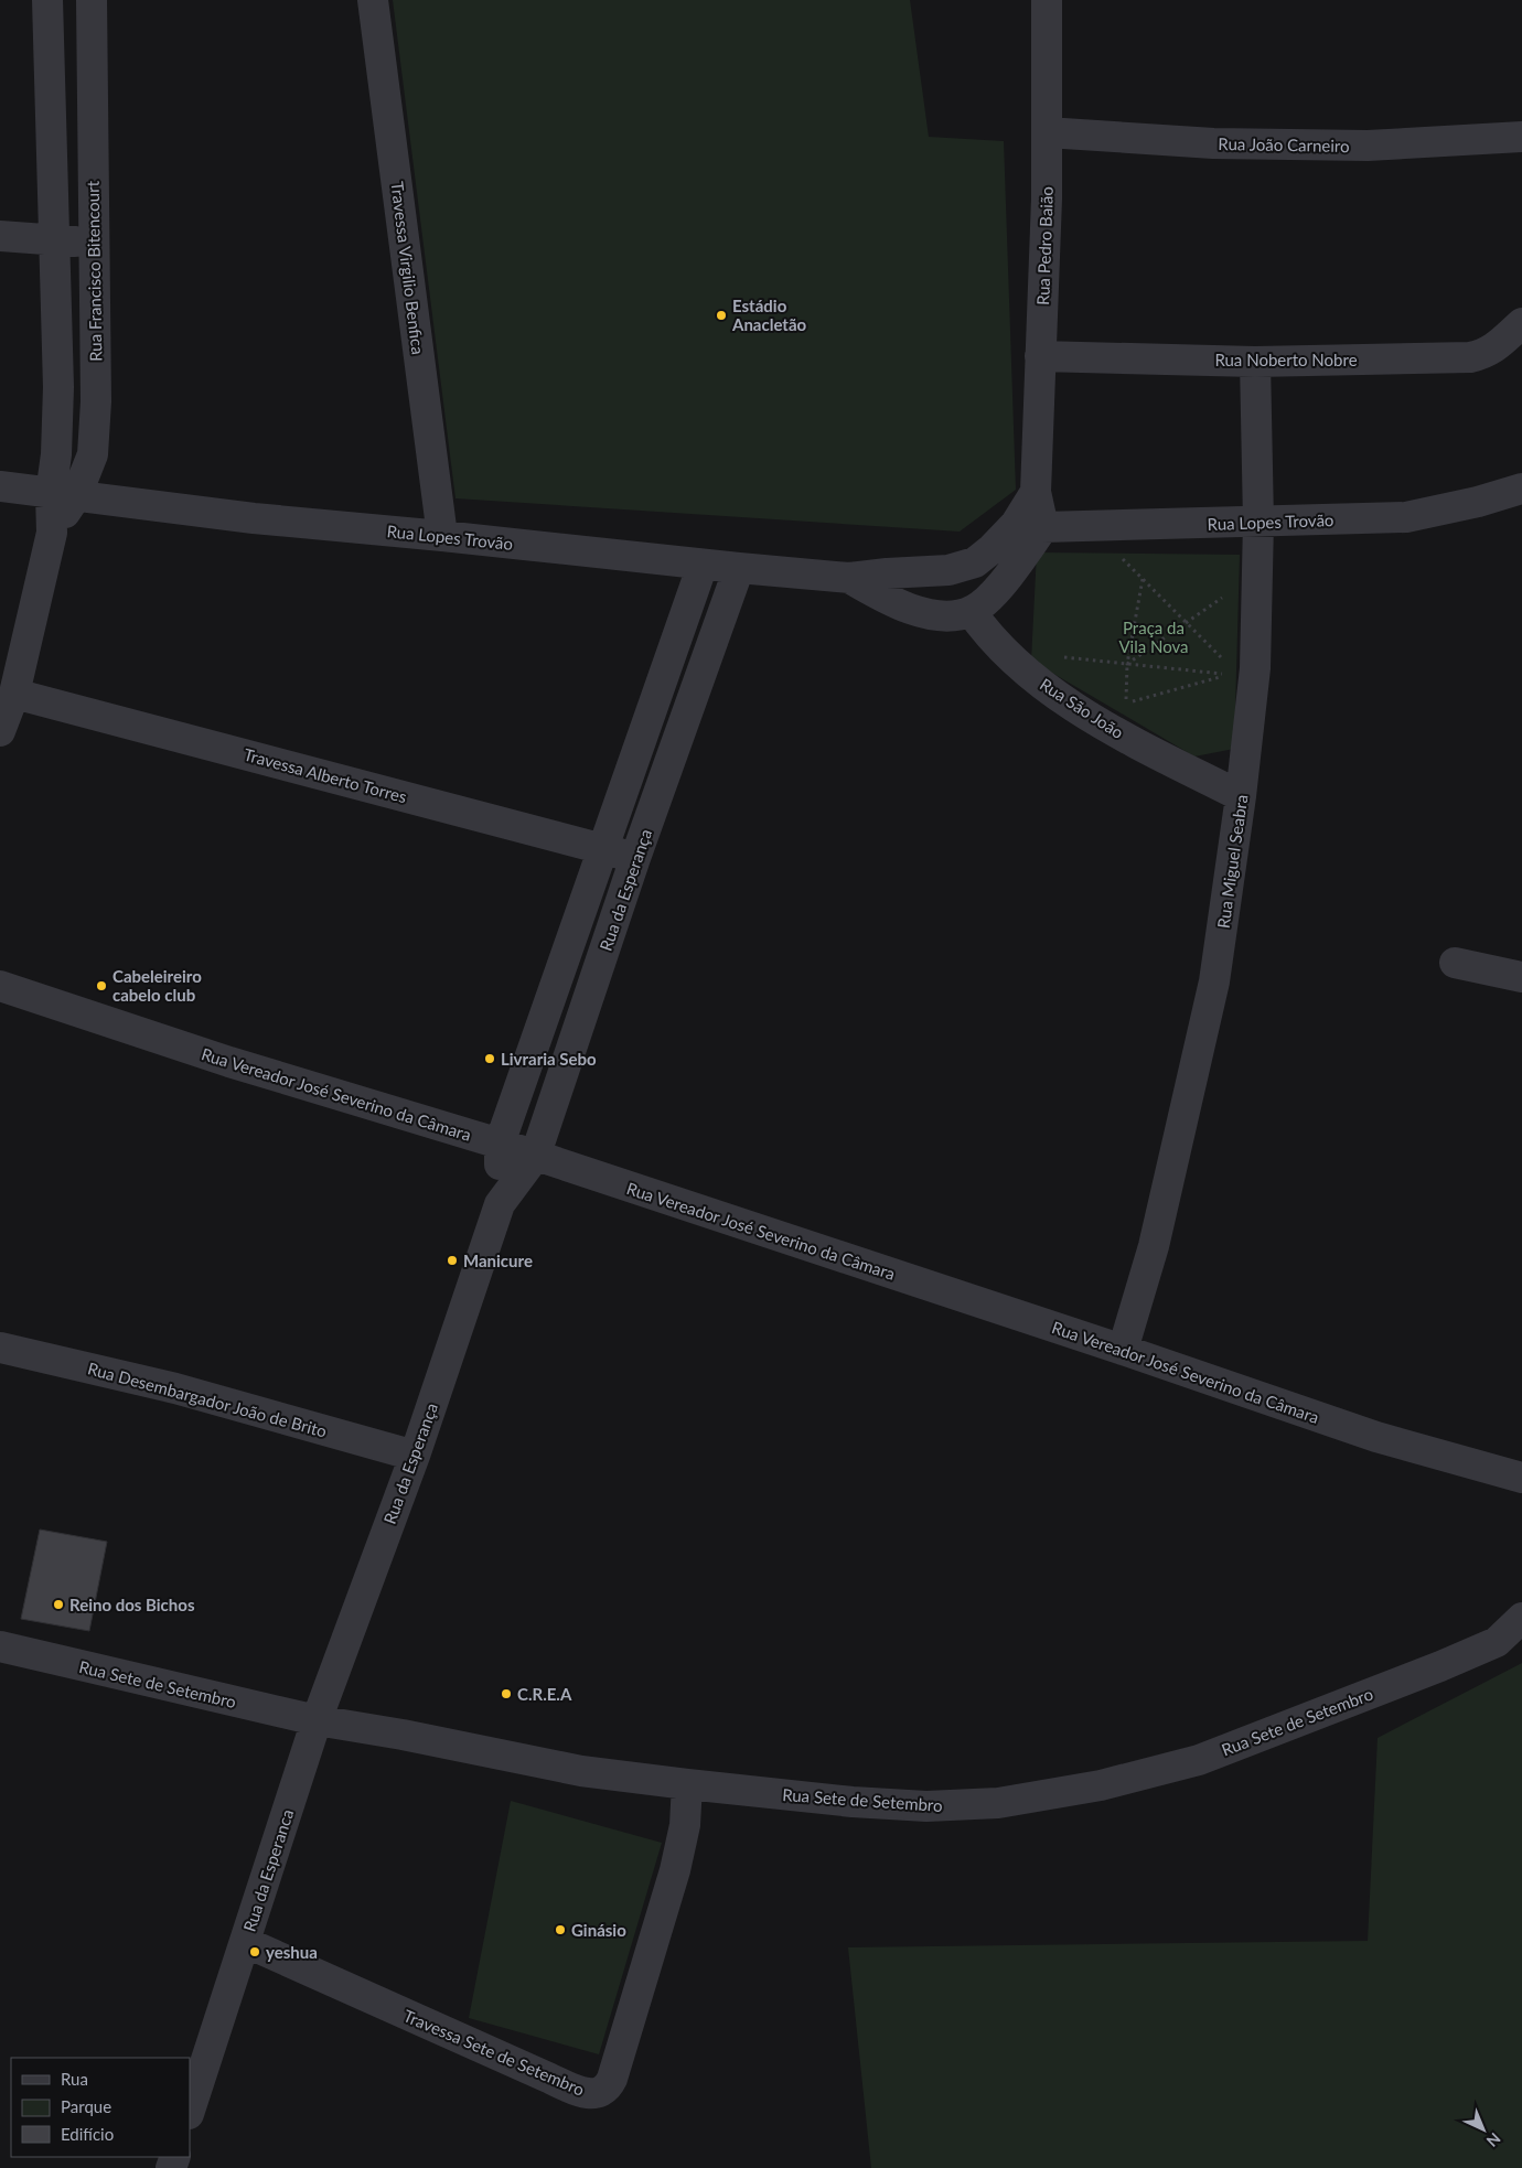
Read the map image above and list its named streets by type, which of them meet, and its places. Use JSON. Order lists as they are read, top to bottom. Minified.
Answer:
{"streets":{"street":["Rua João Carneiro","Rua Pedro Baião","Travessa Virgilio Benfica","Rua Francisco Bitencourt","Rua Noberto Nobre","Rua Lopes Trovão","Rua São João","Travessa Alberto Torres","Rua Miguel Seabra","Rua da Esperança","Rua Vereador José Severino da Câmara","Rua Desembargador João de Brito","Rua Sete de Setembro","Rua da Esperanca","Travessa Sete de Setembro"]},"crossings":[["Rua João Carneiro","Rua Pedro Baião"],["Rua Pedro Baião","Rua Noberto Nobre"],["Rua Pedro Baião","Rua Lopes Trovão"],["Travessa Virgilio Benfica","Rua Lopes Trovão"],["Rua Francisco Bitencourt","Rua Lopes Trovão"],["Rua Francisco Bitencourt","Travessa Alberto Torres"],["Rua Noberto Nobre","Rua Miguel Seabra"],["Rua Lopes Trovão","Rua Miguel Seabra"],["Rua Lopes Trovão","Rua da Esperança"],["Rua São João","Rua Miguel Seabra"],["Travessa Alberto Torres","Rua da Esperança"],["Rua Miguel Seabra","Rua Vereador José Severino da Câmara"],["Rua da Esperança","Rua Vereador José Severino da Câmara"],["Rua da Esperança","Rua Desembargador João de Brito"],["Rua da Esperança","Rua Sete de Setembro"],["Rua da Esperança","Rua da Esperanca"],["Rua Sete de Setembro","Rua da Esperanca"],["Rua Sete de Setembro","Travessa Sete de Setembro"],["Rua da Esperanca","Travessa Sete de Setembro"]],"parks":["Praça da Vila Nova"],"places":["Estádio Anacletão","Cabeleireiro cabelo club","Livraria Sebo","Manicure","Reino dos Bichos","C.R.E.A","Ginásio","yeshua"],"legend":["Rua","Parque","Edifício"],"north":"bottom right"}
